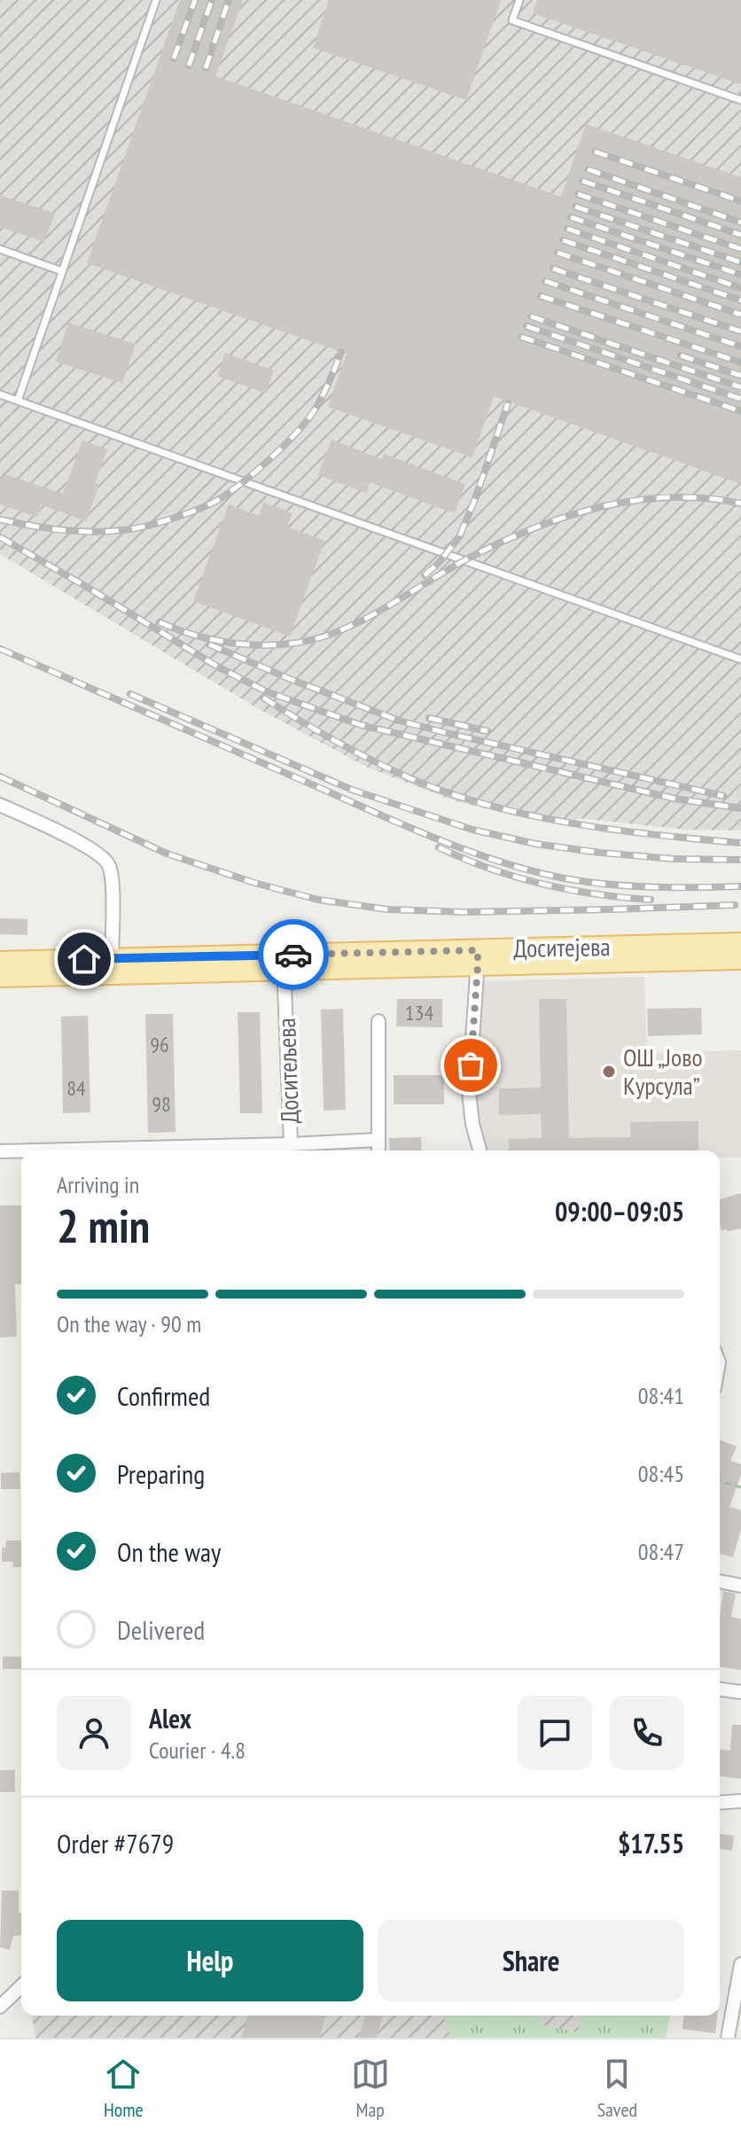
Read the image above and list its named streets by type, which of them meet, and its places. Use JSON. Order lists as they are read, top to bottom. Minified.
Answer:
{"streets":{"main road":["Доситејева"],"street":["Доситељева"]},"crossings":[["Доситејева","Доситељева"]],"places":["ОШ „Јово Курсула”"],"house_numbers":["134","96","84","98"],"page":{"heading":["2 min","Arriving in","09:00–09:05"],"panel":["Alex","Courier · 4.8","Order #7679","$17.55"],"bar":"On the way · 90 m","list":[["Confirmed","08:41"],["Preparing","08:45"],["On the way","08:47"],"Delivered"],"buttons":["Help","Share"],"tabs":["Home","Map","Saved"]}}
